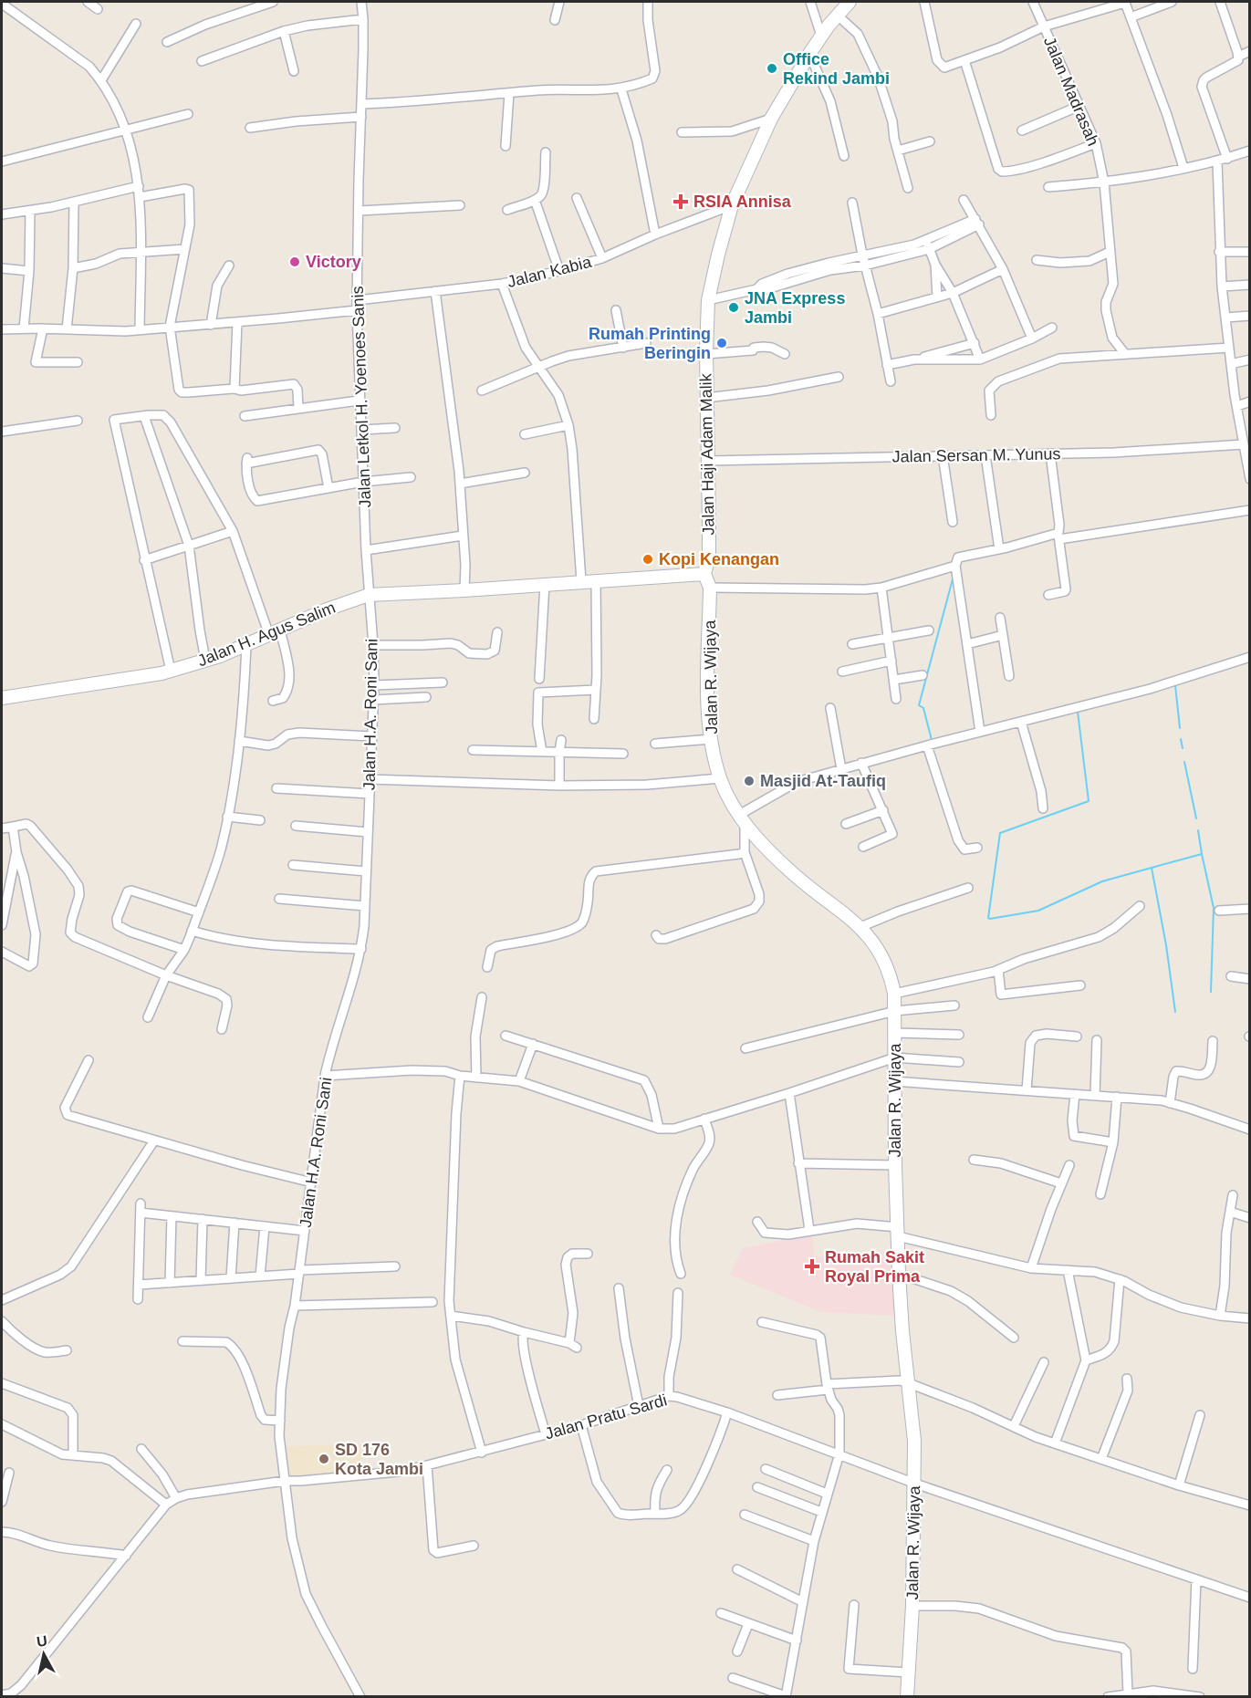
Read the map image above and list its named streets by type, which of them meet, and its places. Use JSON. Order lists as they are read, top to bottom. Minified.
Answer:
{"streets":{"main road":["Jalan Haji Adam Malik","Jalan H. Agus Salim","Jalan R. Wijaya"],"street":["Jalan Madrasah","Jalan Kabia","Jalan Letkol H. Yoenoes Sanis","Jalan Sersan M. Yunus","Jalan H.A. Roni Sani","Jalan Pratu Sardi"]},"crossings":[["Jalan Kabia","Jalan Letkol H. Yoenoes Sanis"],["Jalan Kabia","Jalan Haji Adam Malik"],["Jalan Letkol H. Yoenoes Sanis","Jalan H. Agus Salim"],["Jalan Letkol H. Yoenoes Sanis","Jalan H.A. Roni Sani"],["Jalan Haji Adam Malik","Jalan Sersan M. Yunus"],["Jalan Haji Adam Malik","Jalan R. Wijaya"],["Jalan H. Agus Salim","Jalan H.A. Roni Sani"],["Jalan R. Wijaya","Jalan Pratu Sardi"],["Jalan H.A. Roni Sani","Jalan Pratu Sardi"]],"places":{"other":["Office Rekind Jambi","Victory","JNA Express Jambi","Rumah Printing Beringin","Kopi Kenangan","Masjid At-Taufiq","SD 176 Kota Jambi"],"health":["RSIA Annisa","Rumah Sakit Royal Prima"]},"north":"top"}
